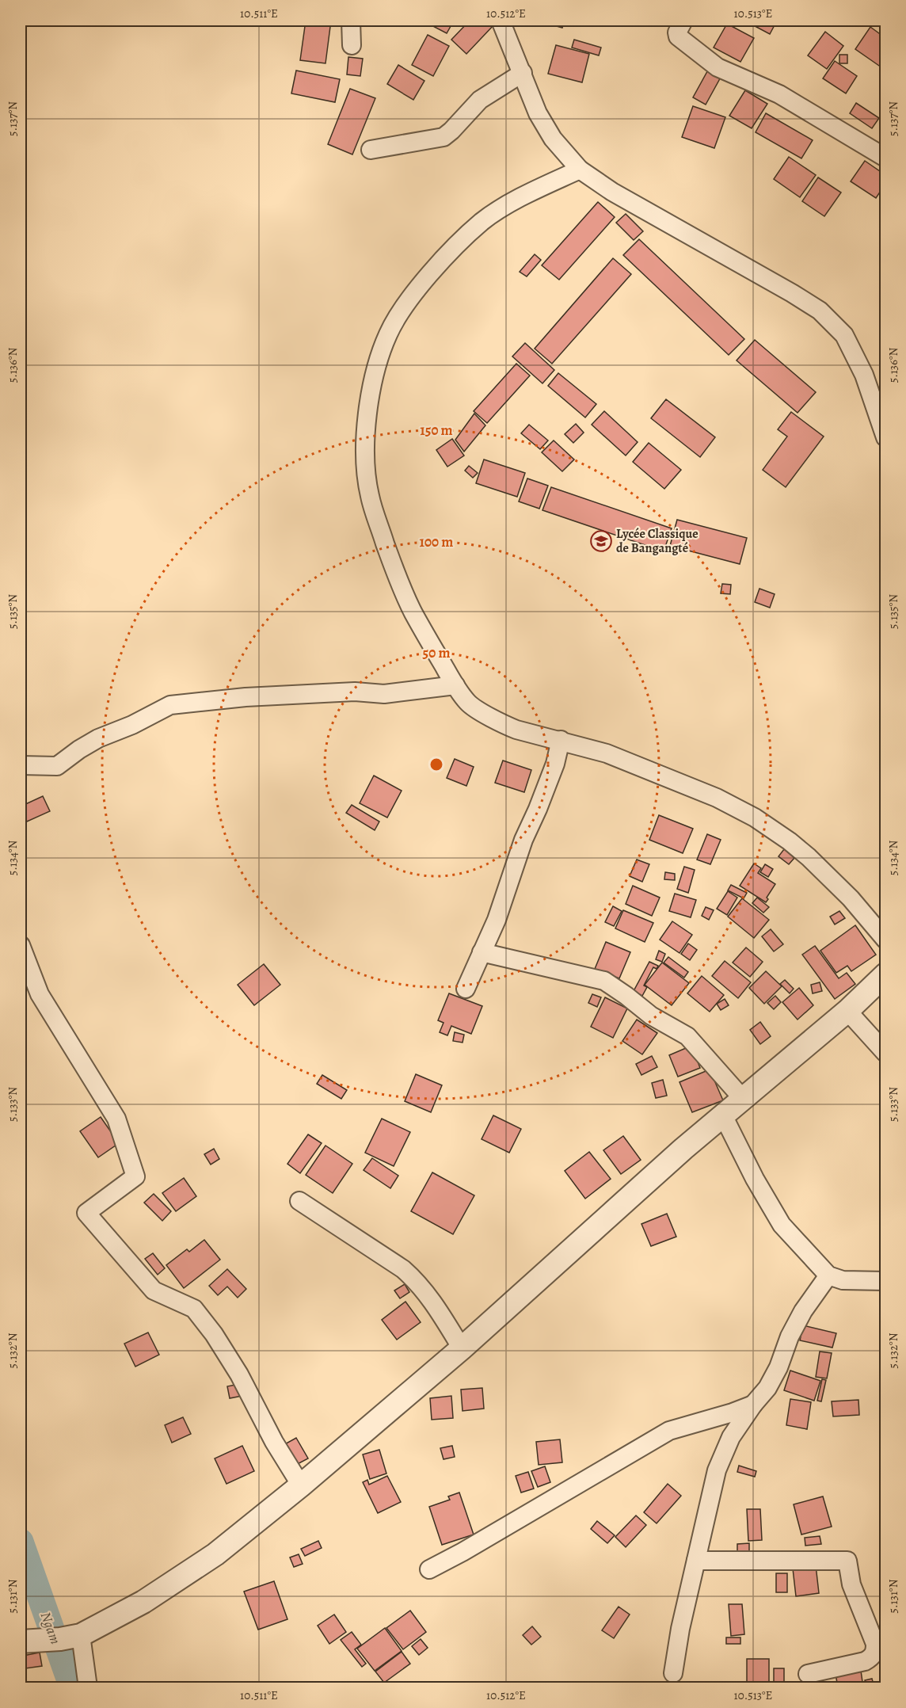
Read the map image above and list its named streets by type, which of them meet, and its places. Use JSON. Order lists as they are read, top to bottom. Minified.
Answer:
{"water":["Ngam"],"places":{"school or university":["Lycée Classique de Bangangté"]},"coordinates":["10.511°E","10.512°E","10.513°E","5.137°N","5.136°N","5.135°N","5.134°N","5.133°N","5.132°N","5.131°N"],"rings":["150 m","100 m","50 m"]}
